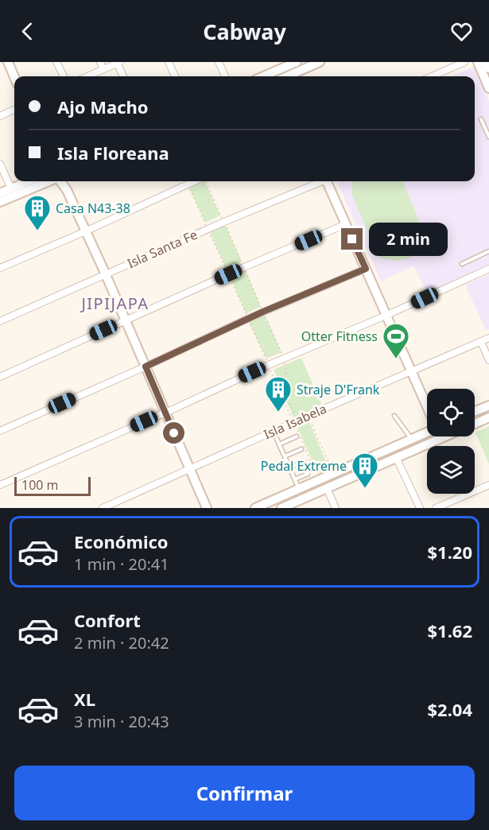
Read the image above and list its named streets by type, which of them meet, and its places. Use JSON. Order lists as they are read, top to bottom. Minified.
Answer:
{"streets":{"street":["Isla Santa Fe","Isla Isabela"]},"districts":["JIPIJAPA"],"places":{"building":["Casa N43-38","Straje D'Frank","Pedal Extreme"],"sports":["Otter Fitness"]},"scale_bar":"100 m","page":{"header":"Cabway","banner":["Ajo Macho","Isla Floreana"],"bubble":"2 min","scale":"100 m","list":[{"name":"Económico","note":"1 min · 20:41","value":"$1.20"},{"name":"Confort","note":"2 min · 20:42","value":"$1.62"},{"name":"XL","note":"3 min · 20:43","value":"$2.04"}],"buttons":"Confirmar"}}
